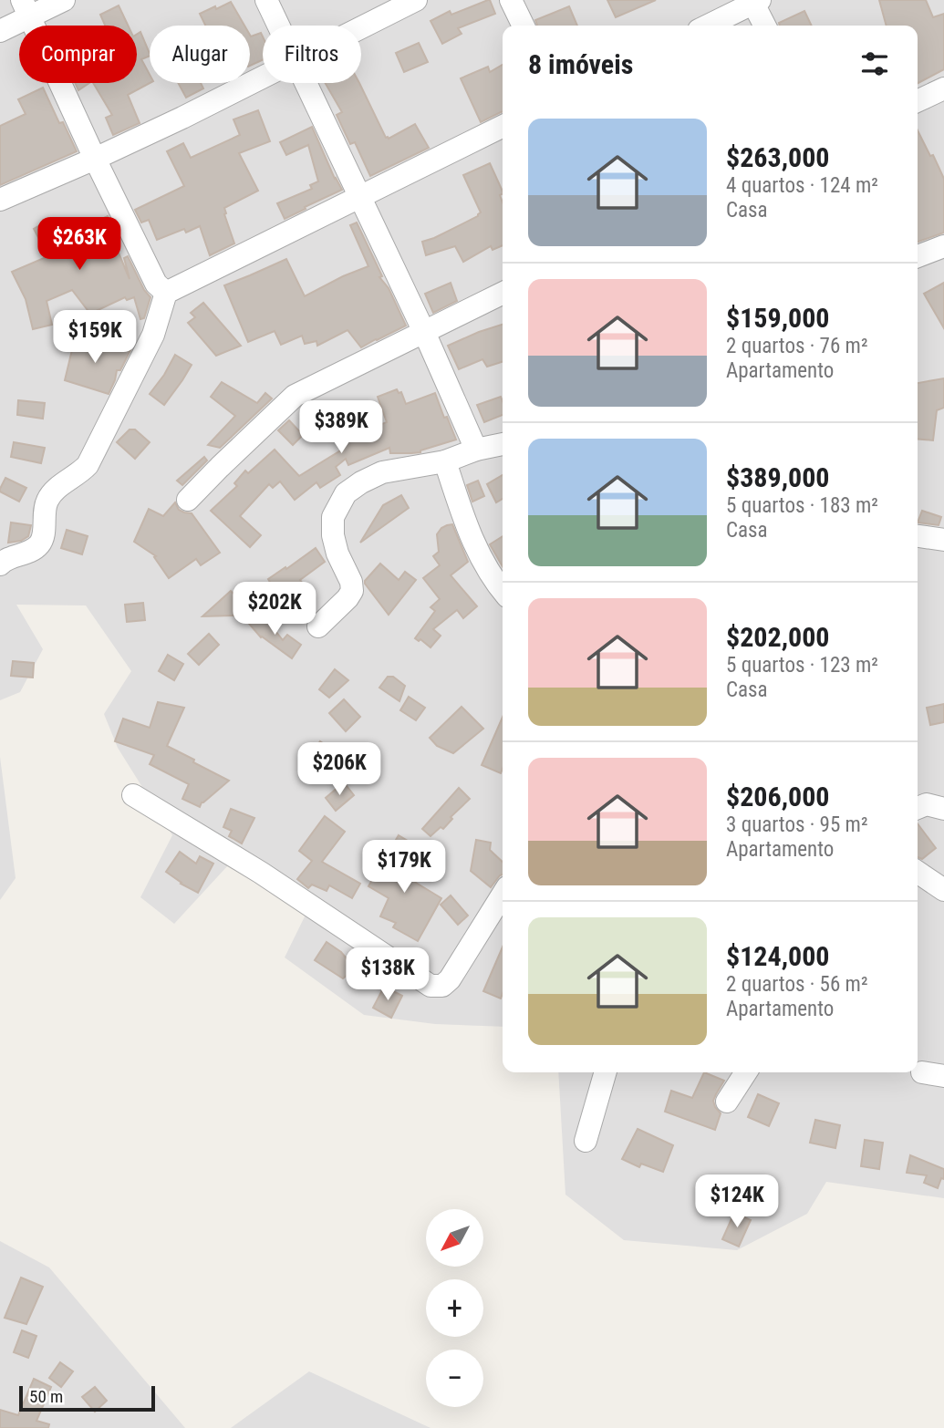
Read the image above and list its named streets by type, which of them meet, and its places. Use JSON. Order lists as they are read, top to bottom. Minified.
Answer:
{"scale_bar":"50 m","north":"bottom left","page":{"chip":["Comprar","Alugar","Filtros"],"heading":"8 imóveis","list":[{"name":"$263,000","note":"4 quartos · 124 m² · Casa"},{"name":"$159,000","note":"2 quartos · 76 m² · Apartamento"},{"name":"$389,000","note":"5 quartos · 183 m² · Casa"},{"name":"$202,000","note":"5 quartos · 123 m² · Casa"},{"name":"$206,000","note":"3 quartos · 95 m² · Apartamento"},{"name":"$124,000","note":"2 quartos · 56 m² · Apartamento"}],"price":["$263K","$159K","$389K","$202K","$206K","$179K","$138K","$124K"],"map_buttons":["+","−"],"scale":"50 m"}}
